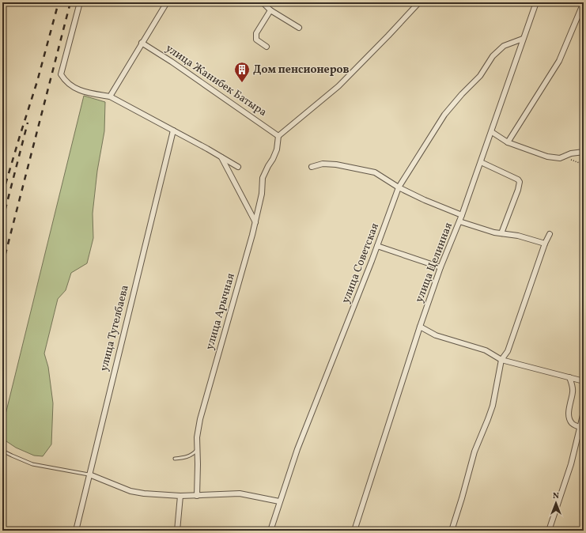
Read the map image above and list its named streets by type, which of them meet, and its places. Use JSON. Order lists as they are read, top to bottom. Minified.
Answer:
{"streets":{"street":["улица Жанибек Батыра","улица Целинная","улица Советская","улица Арычная","улица Тугелбаева"]},"crossings":[["улица Жанибек Батыра","улица Арычная"],["улица Целинная","улица Советская"]],"places":{"building":["Дом пенсионеров"]},"north":"top"}
